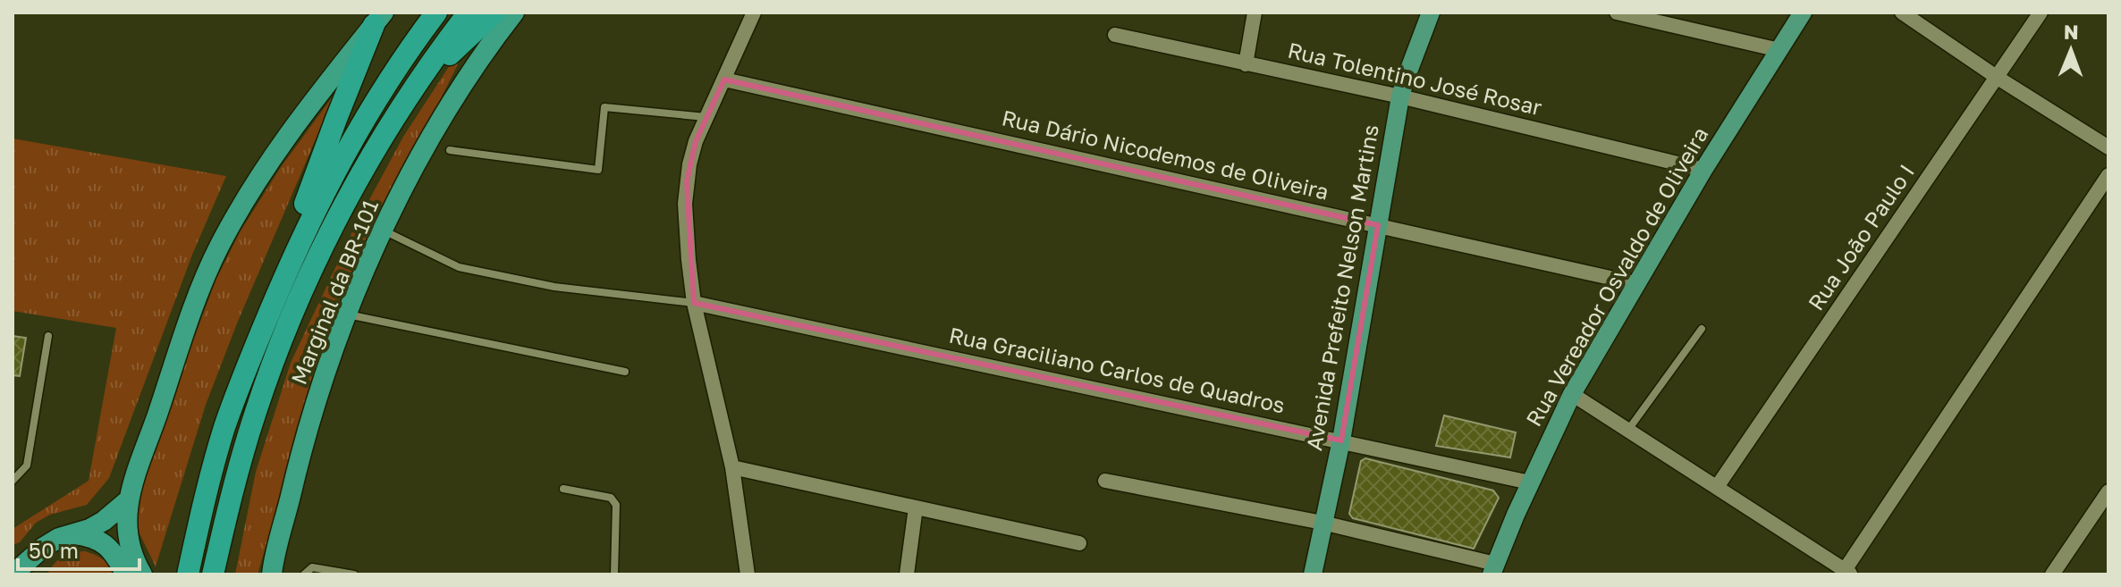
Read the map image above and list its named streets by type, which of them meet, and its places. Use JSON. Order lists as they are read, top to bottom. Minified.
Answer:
{"streets":{"highway":["Marginal da BR-101"],"main road":["Rua Vereador Osvaldo de Oliveira","Avenida Prefeito Nelson Martins"],"street":["Rua Tolentino José Rosar","Rua Dário Nicodemos de Oliveira","Rua João Paulo I","Rua Graciliano Carlos de Quadros"]},"crossings":[["Rua Tolentino José Rosar","Rua Vereador Osvaldo de Oliveira"],["Rua Tolentino José Rosar","Avenida Prefeito Nelson Martins"],["Rua Dário Nicodemos de Oliveira","Rua Vereador Osvaldo de Oliveira"],["Rua Dário Nicodemos de Oliveira","Avenida Prefeito Nelson Martins"],["Rua Vereador Osvaldo de Oliveira","Rua Graciliano Carlos de Quadros"],["Avenida Prefeito Nelson Martins","Rua Graciliano Carlos de Quadros"]],"scale_bar":"50 m","north":"top"}
